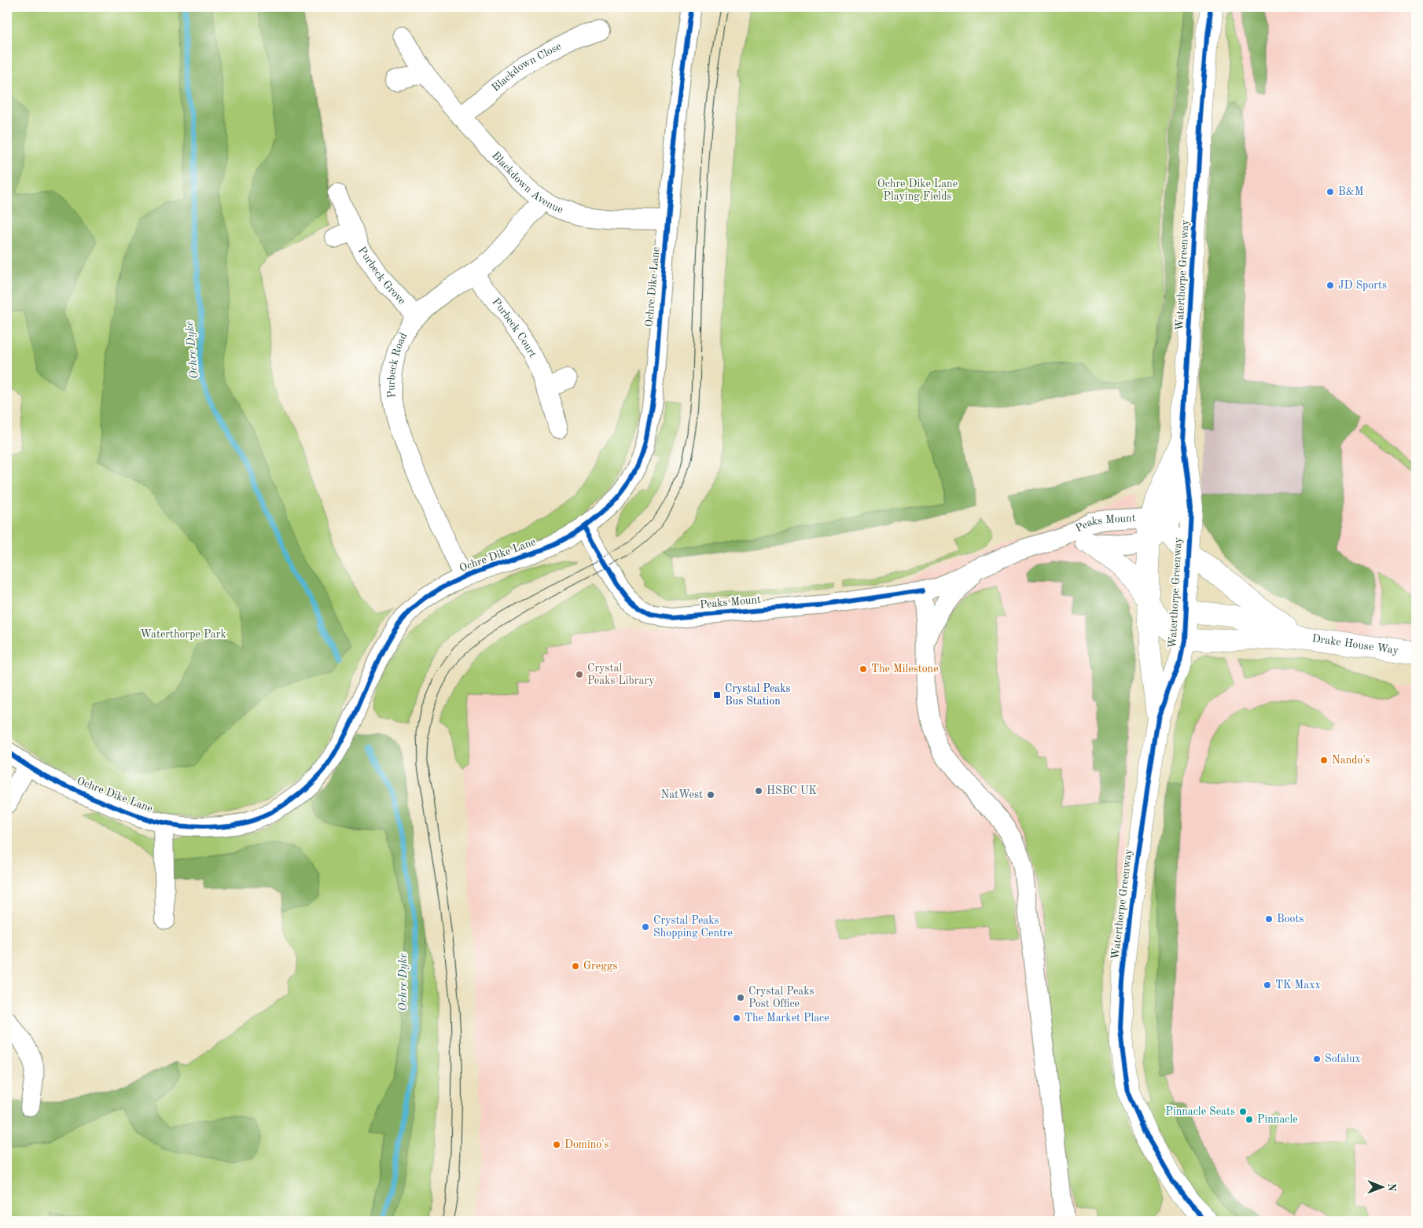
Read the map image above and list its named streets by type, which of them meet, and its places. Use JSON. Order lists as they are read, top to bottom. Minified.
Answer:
{"streets":{"street":["Blackdown Close","Blackdown Avenue","Purbeck Grove","Waterthorpe Greenway","Ochre Dike Lane","Purbeck Court","Purbeck Road","Peaks Mount","Drake House Way"]},"crossings":[["Blackdown Close","Blackdown Avenue"],["Blackdown Avenue","Ochre Dike Lane"],["Blackdown Avenue","Purbeck Road"],["Purbeck Grove","Purbeck Road"],["Waterthorpe Greenway","Peaks Mount"],["Waterthorpe Greenway","Drake House Way"],["Ochre Dike Lane","Purbeck Road"],["Ochre Dike Lane","Peaks Mount"],["Purbeck Court","Purbeck Road"]],"water":["Ochre Dyke"],"parks":["Ochre Dike Lane Playing Fields","Waterthorpe Park"],"places":{"other":["B&M","JD Sports","The Milestone","Crystal Peaks Library","Nando's","HSBC UK","NatWest","Boots","Crystal Peaks Shopping Centre","Greggs","TK Maxx","Crystal Peaks Post Office","The Market Place","Sofalux","Pinnacle Seats","Pinnacle","Domino's"],"transit":["Crystal Peaks Bus Station"]},"north":"right"}
